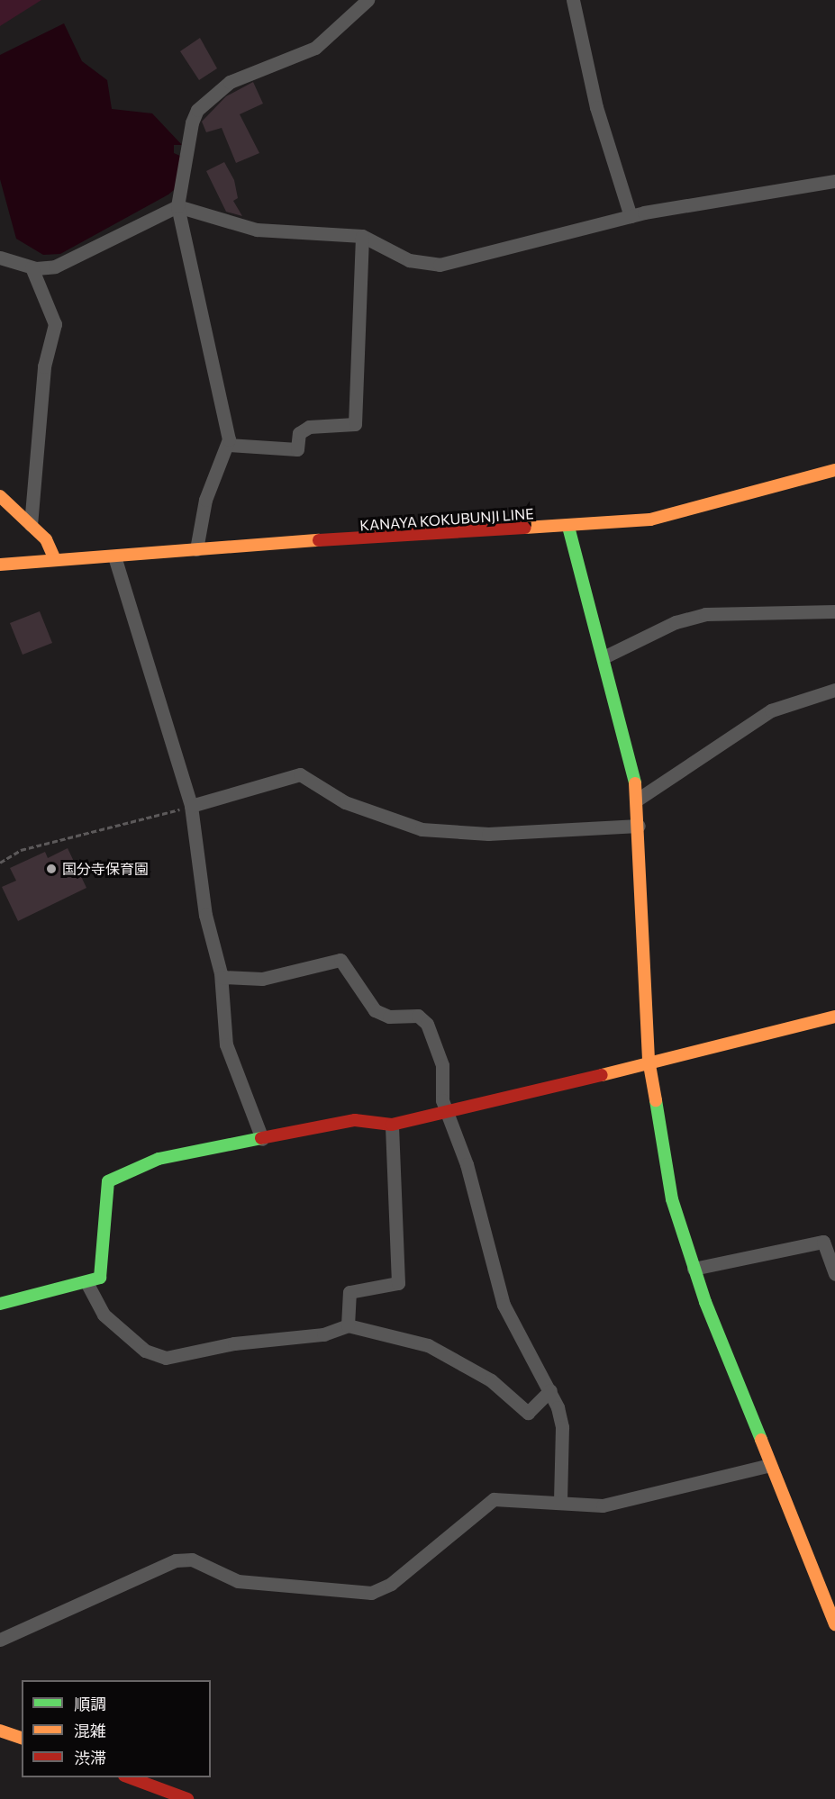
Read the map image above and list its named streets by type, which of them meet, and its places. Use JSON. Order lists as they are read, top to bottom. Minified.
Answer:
{"streets":{"street":["KANAYA KOKUBUNJI LINE"]},"places":["国分寺保育園"],"legend":["順調","混雑","渋滞"]}
